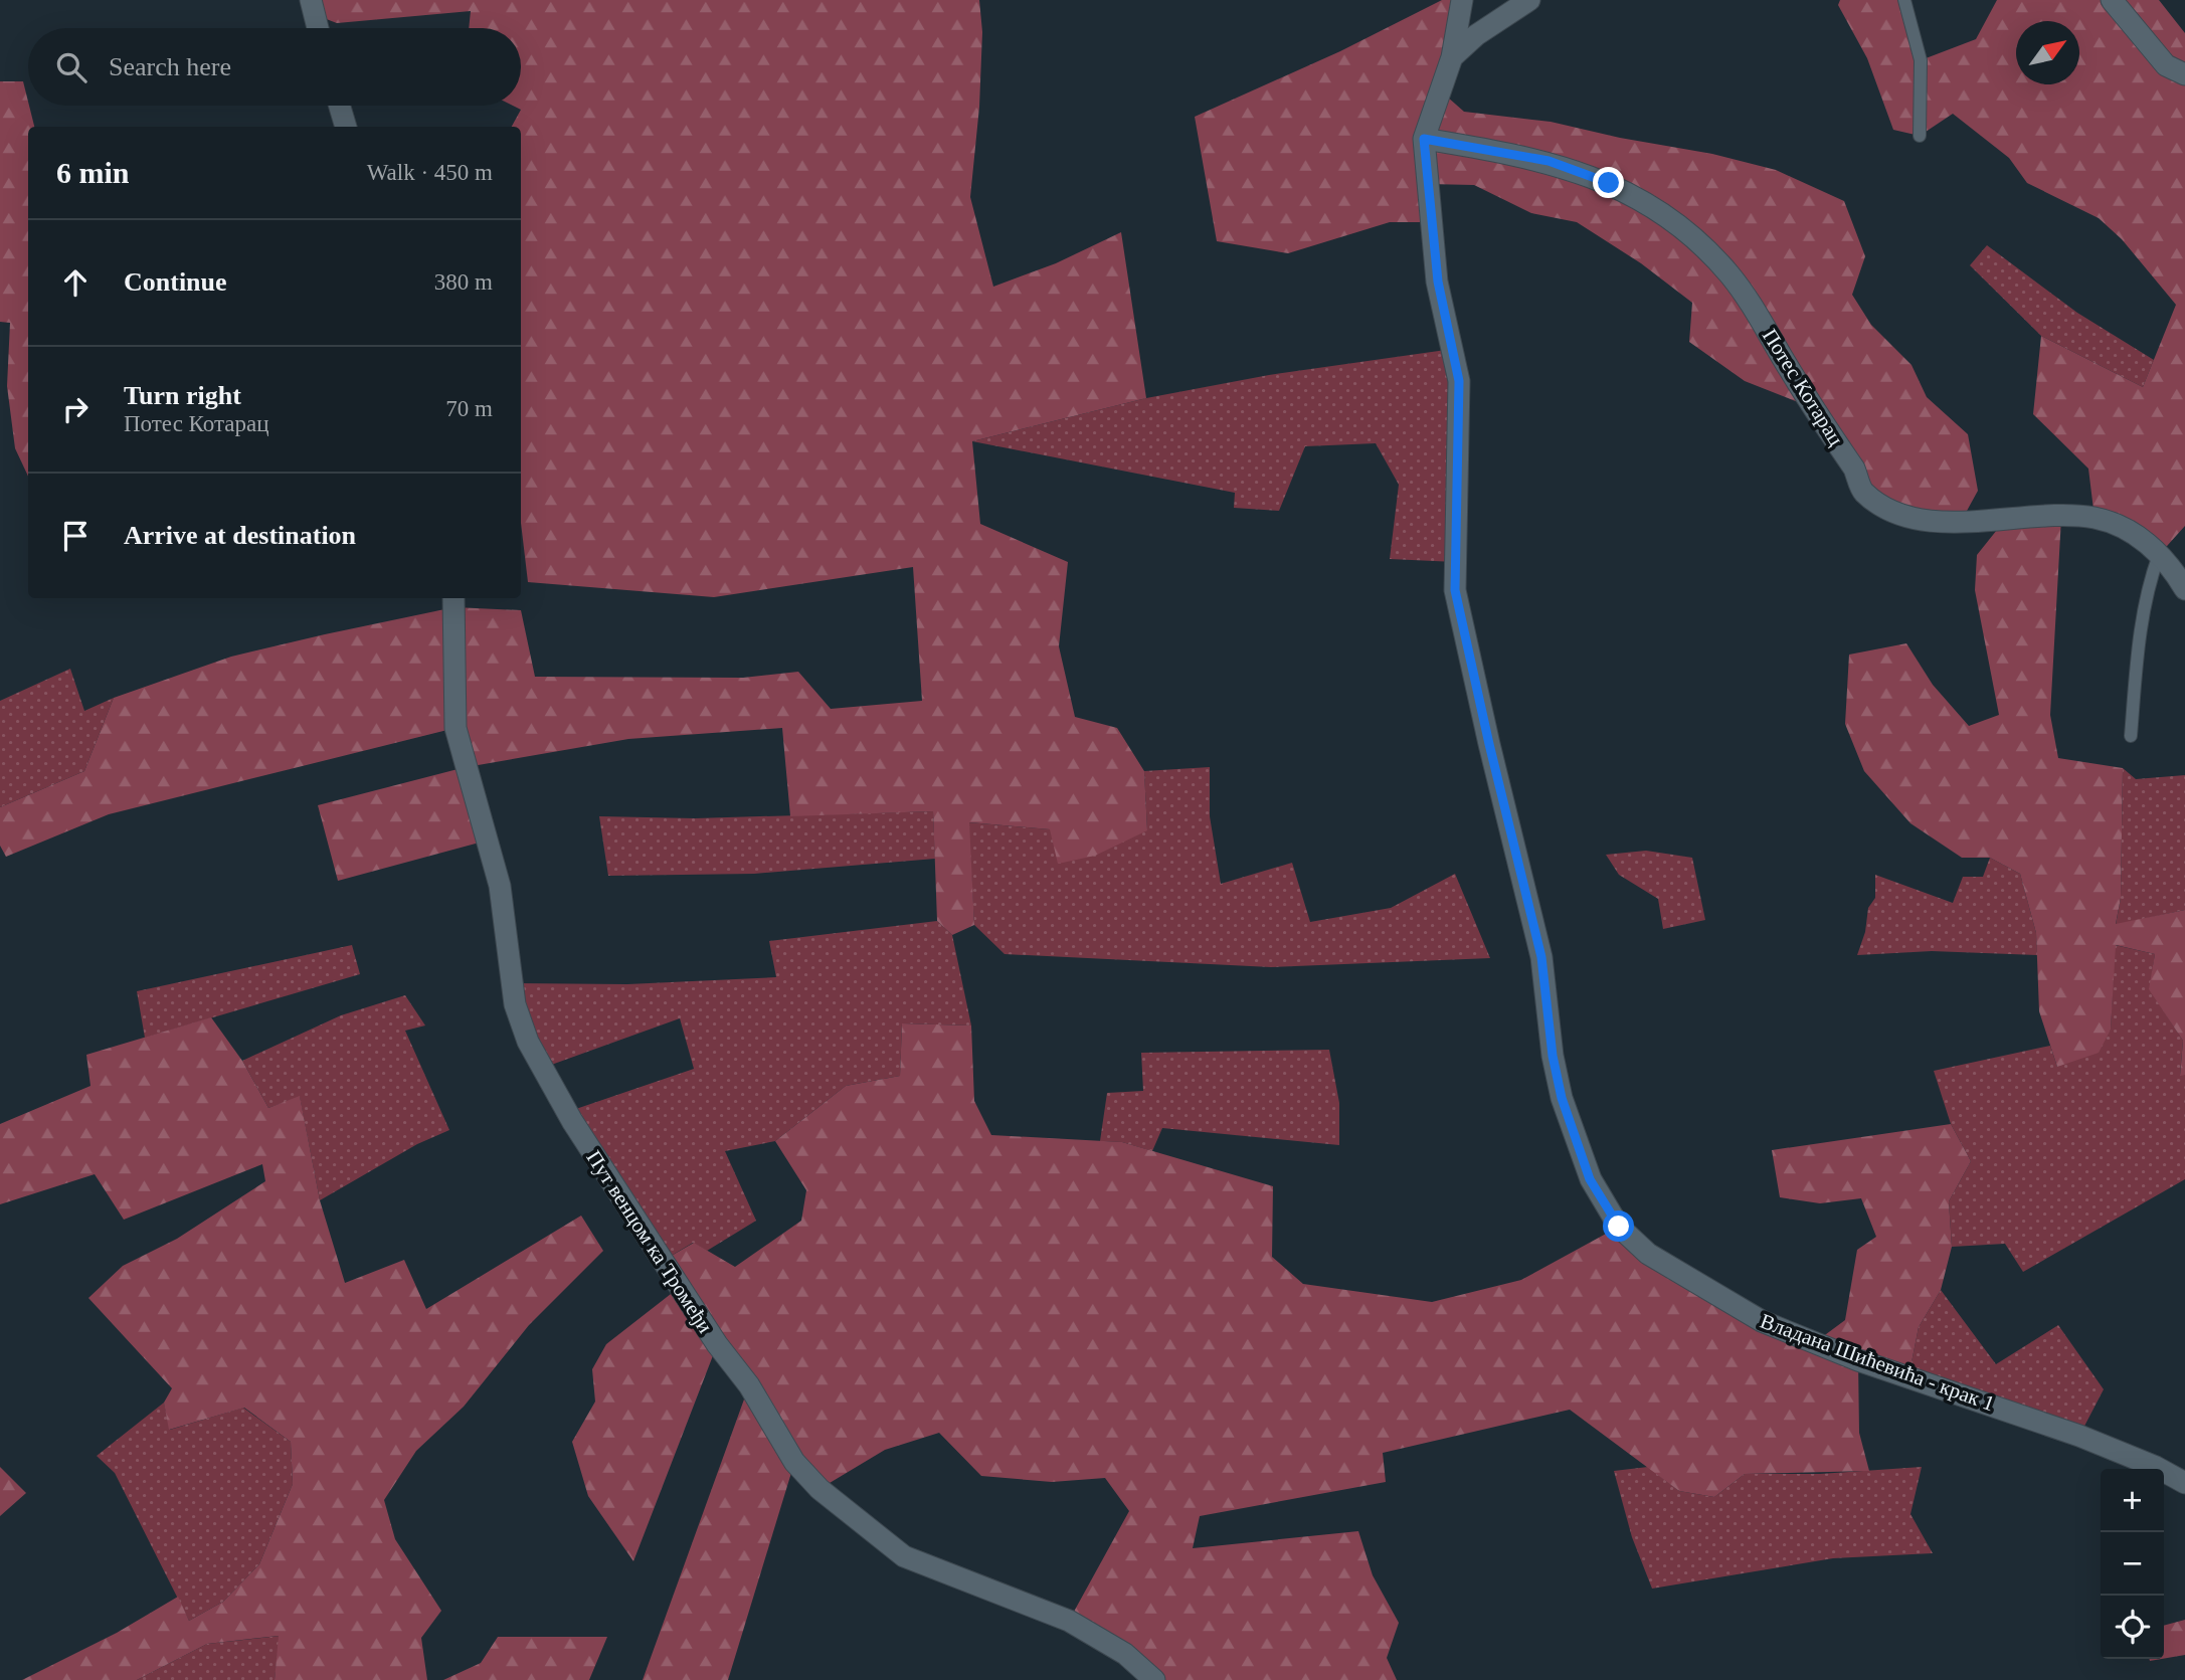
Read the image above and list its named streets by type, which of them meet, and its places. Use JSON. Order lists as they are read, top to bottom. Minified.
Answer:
{"streets":{"street":["Потес Котарац","Пут венцом ка Тромеђи","Владана Шићевића - крак 1"]},"crossings":[["Потес Котарац","Владана Шићевића - крак 1"]],"north":"top right","page":{"search":"Search here","heading":["6 min","Walk · 450 m"],"list":[["Continue","380 m"],["Turn right","Потес Котарац","70 m"],"Arrive at destination"],"map_buttons":["+","−"]}}
